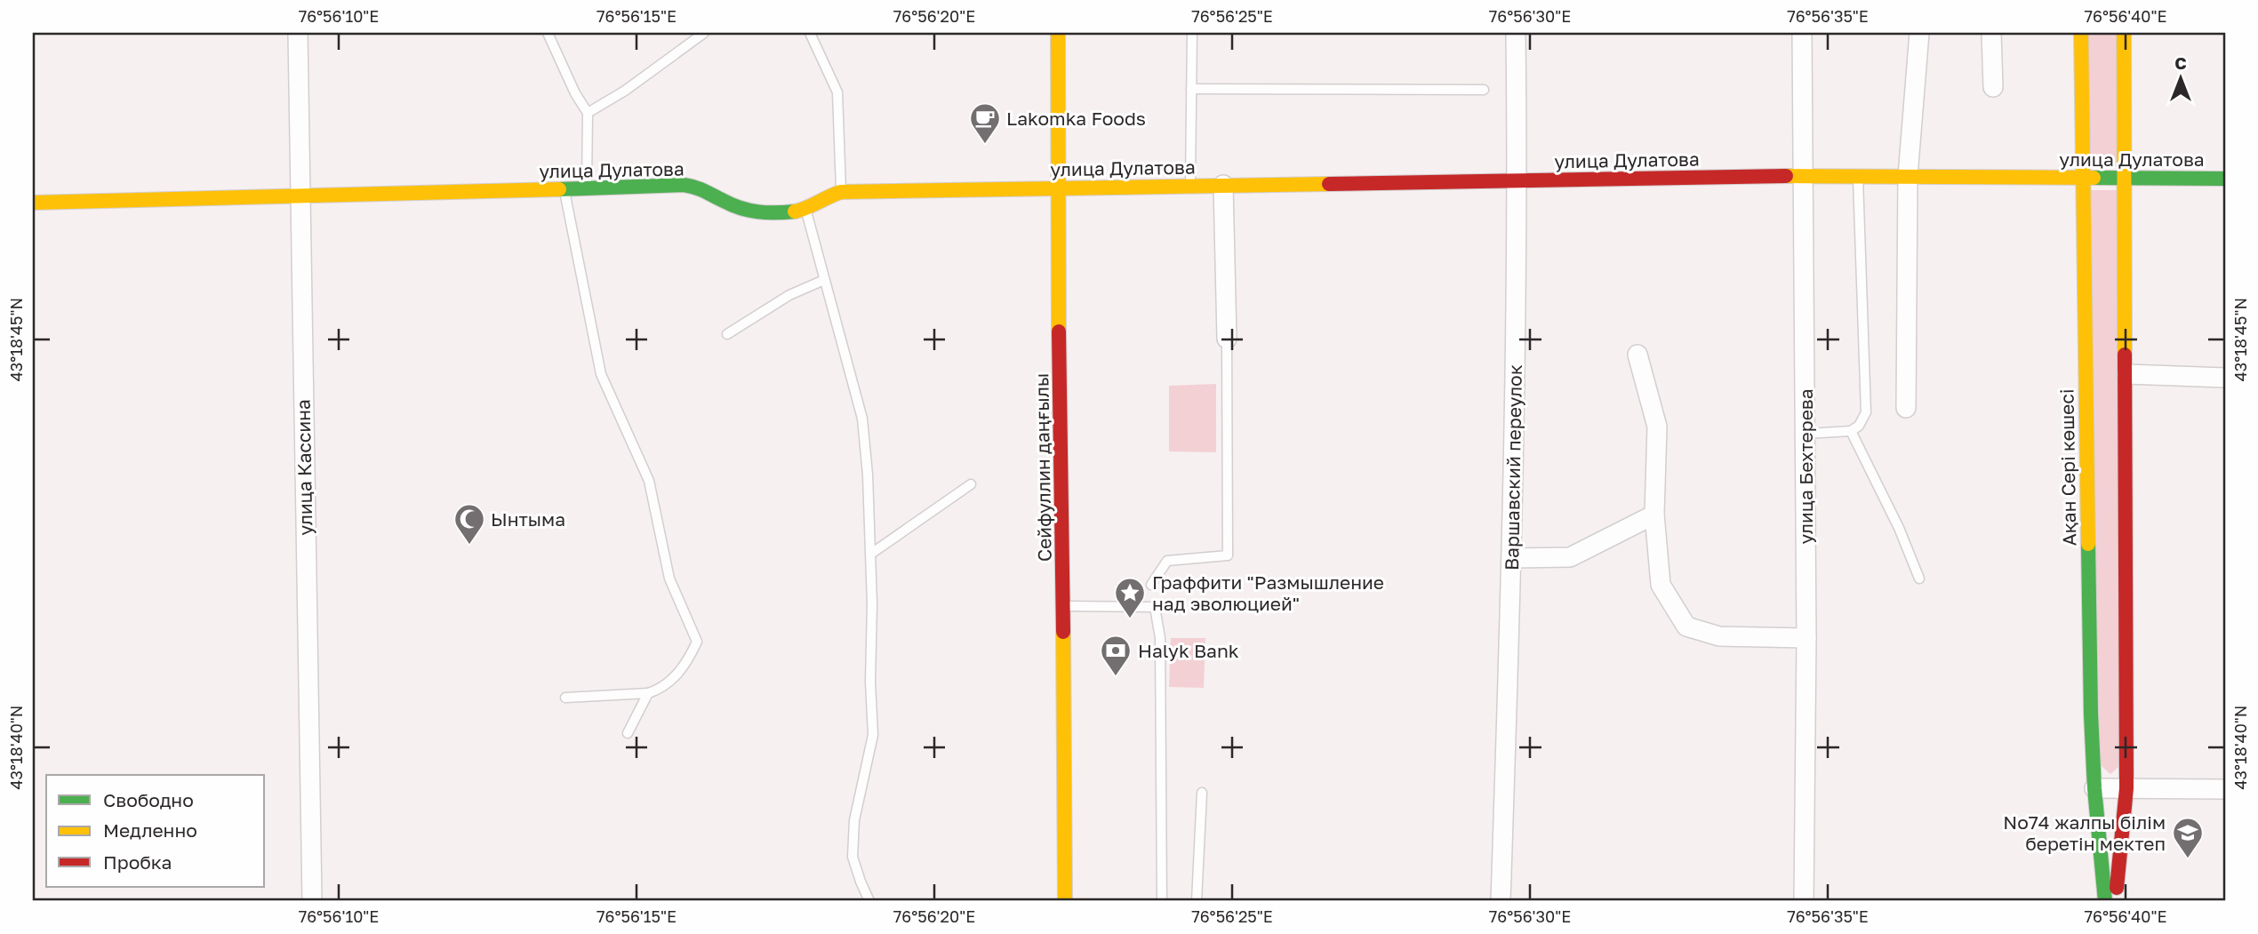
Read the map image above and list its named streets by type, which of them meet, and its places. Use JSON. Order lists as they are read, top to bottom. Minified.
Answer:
{"streets":{"street":["улица Дулатова","улица Бехтерева","улица Кассина","Сейфуллин даңғылы","Варшавский переулок","Ақан Сері көшесі"]},"crossings":[["улица Дулатова","улица Бехтерева"],["улица Дулатова","улица Кассина"],["улица Дулатова","Сейфуллин даңғылы"],["улица Дулатова","Варшавский переулок"],["улица Дулатова","Ақан Сері көшесі"]],"places":{"cafe":["Lakomka Foods"],"mosque":["Ынтыма"],"place":["Граффити \"Размышление над эволюцией\""],"bank":["Halyk Bank"],"school or university":["No74 жалпы білім беретін мектеп"]},"legend":["Свободно","Медленно","Пробка"],"north":"top","coordinates":["76°56'10\"E","76°56'15\"E","76°56'20\"E","76°56'25\"E","76°56'30\"E","76°56'35\"E","76°56'40\"E","43°18'45\"N","43°18'40\"N"]}
